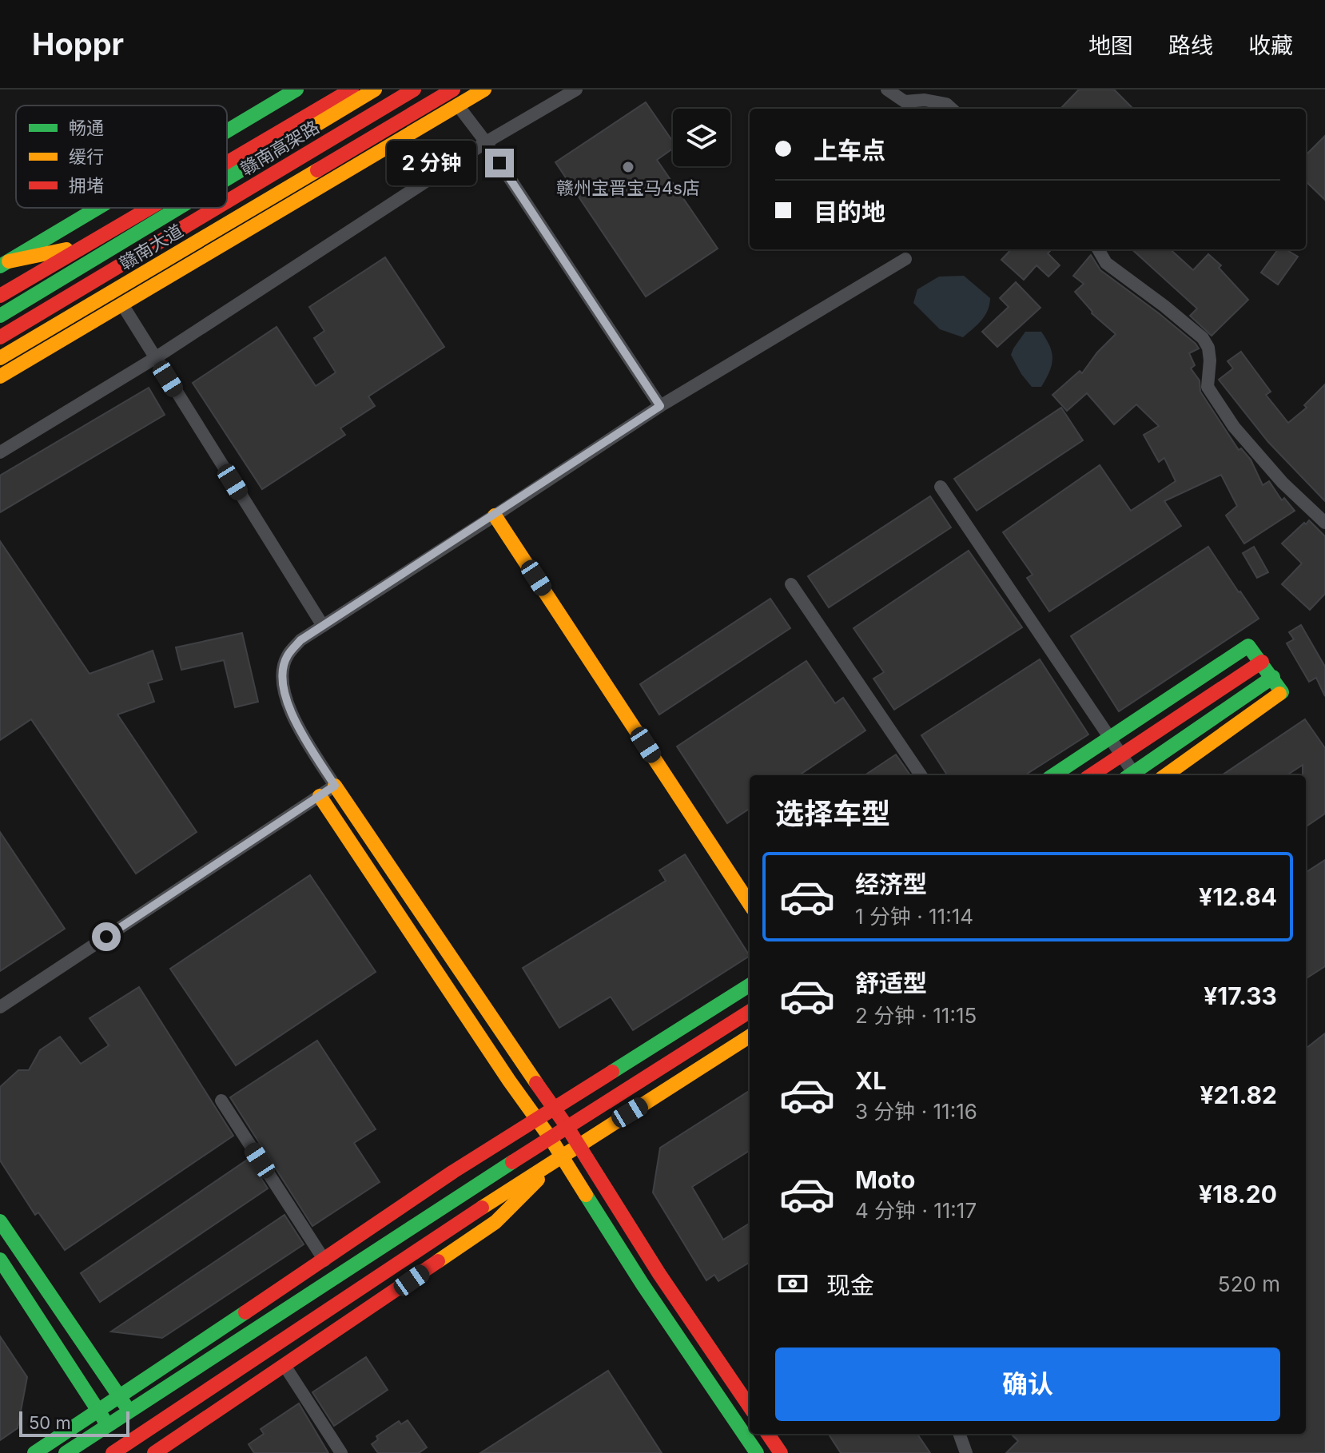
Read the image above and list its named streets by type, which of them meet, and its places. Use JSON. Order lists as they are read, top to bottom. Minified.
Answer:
{"streets":{"main road":["赣南高架路","赣南大道"]},"places":["赣州宝晋宝马4s店"],"legend":["畅通","缓行","拥堵"],"scale_bar":"50 m","page":{"header":"Hoppr","nav":["地图","路线","收藏"],"banner":["上车点","目的地"],"bubble":"2 分钟","heading":"选择车型","list":[{"name":"经济型","note":"1 分钟 · 11:14","value":"¥12.84"},{"name":"舒适型","note":"2 分钟 · 11:15","value":"¥17.33"},{"name":"XL","note":"3 分钟 · 11:16","value":"¥21.82"},{"name":"Moto","note":"4 分钟 · 11:17","value":"¥18.20"}],"pay":["现金","520 m"],"buttons":"确认","scale":"50 m"}}
